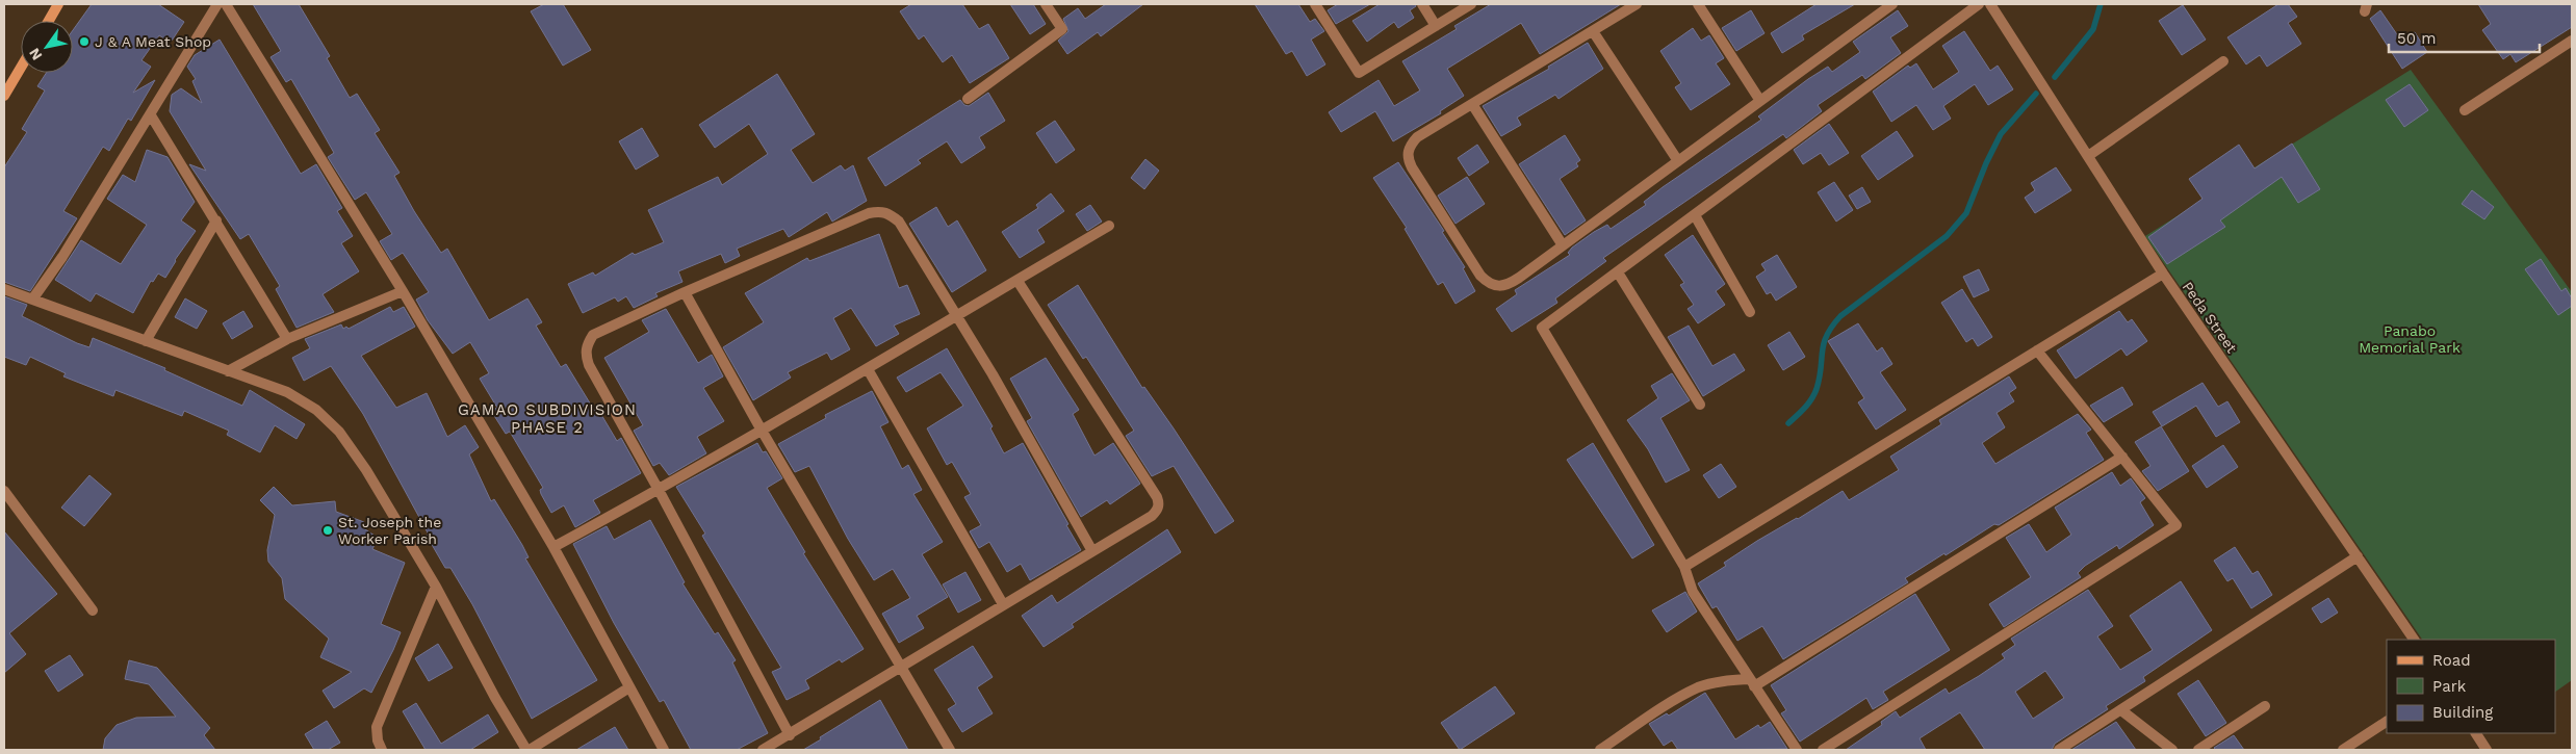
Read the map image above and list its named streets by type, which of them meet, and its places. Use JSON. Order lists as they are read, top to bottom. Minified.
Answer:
{"streets":{"street":["Peda Street"]},"districts":["GAMAO SUBDIVISION PHASE 2"],"parks":["Panabo Memorial Park"],"places":["J & A Meat Shop","St. Joseph the Worker Parish"],"legend":["Road","Park","Building"],"scale_bar":"50 m","north":"bottom left"}
